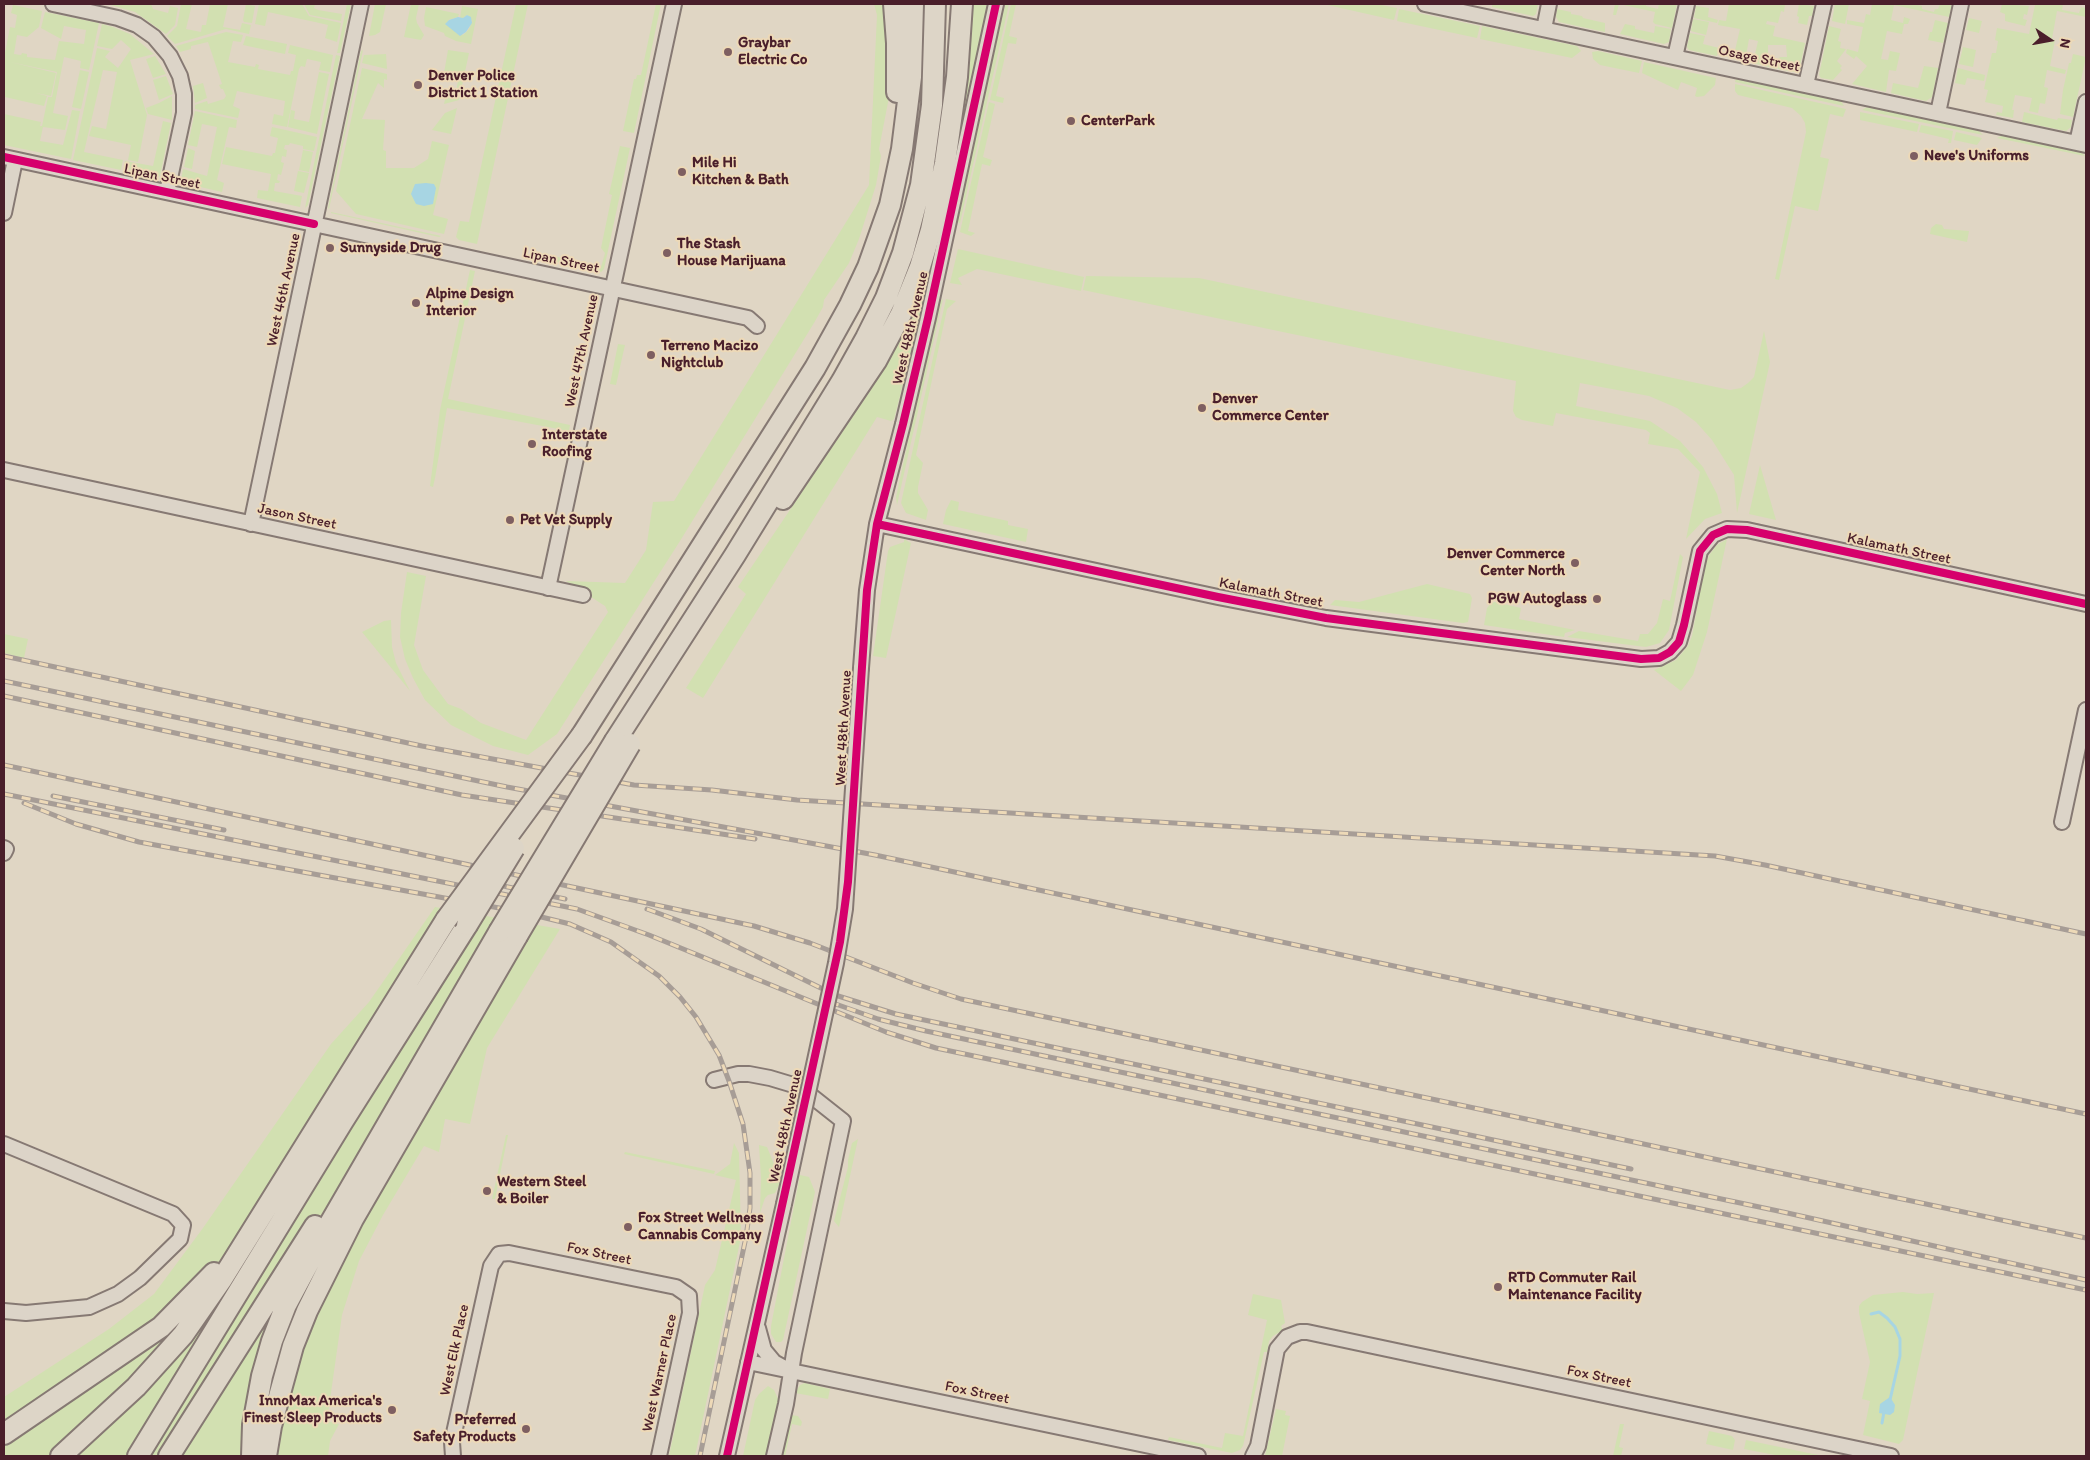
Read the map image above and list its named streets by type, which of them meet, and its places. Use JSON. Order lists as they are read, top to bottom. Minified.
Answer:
{"streets":{"street":["Osage Street","Lipan Street","West 46th Avenue","West 48th Avenue","West 47th Avenue","Jason Street","Kalamath Street","Fox Street","West Elk Place","West Warner Place"]},"crossings":[["Lipan Street","West 46th Avenue"],["Lipan Street","West 47th Avenue"],["West 46th Avenue","Jason Street"],["West 48th Avenue","Kalamath Street"],["West 48th Avenue","Fox Street"],["West 47th Avenue","Jason Street"],["Fox Street","West Elk Place"],["Fox Street","West Warner Place"]],"places":["Graybar Electric Co","Denver Police District 1 Station","CenterPark","Neve's Uniforms","Mile Hi Kitchen & Bath","Sunnyside Drug","The Stash House Marijuana","Alpine Design Interior","Terreno Macizo Nightclub","Denver Commerce Center","Interstate Roofing","Pet Vet Supply","Denver Commerce Center North","PGW Autoglass","Western Steel & Boiler","Fox Street Wellness Cannabis Company","RTD Commuter Rail Maintenance Facility","InnoMax America's Finest Sleep Products","Preferred Safety Products"],"north":"right"}
